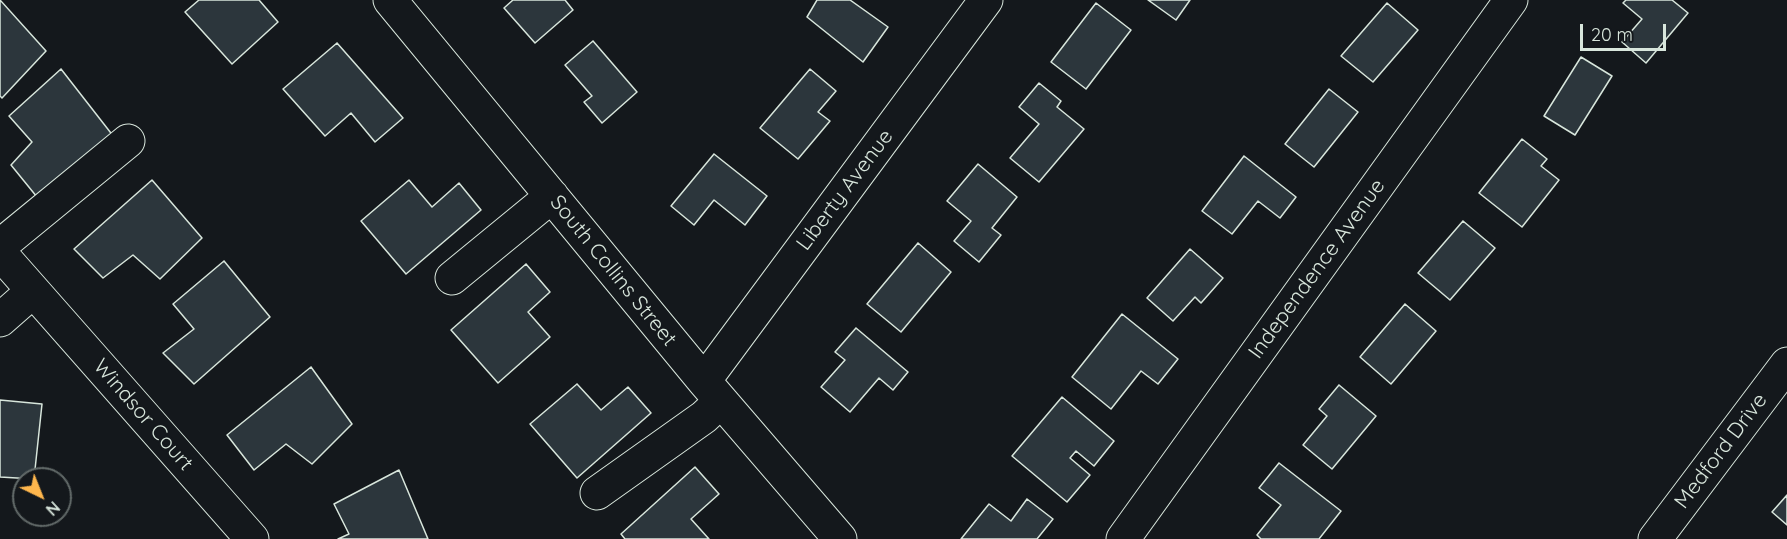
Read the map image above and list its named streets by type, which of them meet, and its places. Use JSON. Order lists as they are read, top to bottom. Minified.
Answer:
{"streets":{"street":["Liberty Avenue","Independence Avenue","South Collins Street","Windsor Court","Medford Drive"]},"crossings":[["Liberty Avenue","South Collins Street"]],"scale_bar":"20 m","north":"bottom right"}
